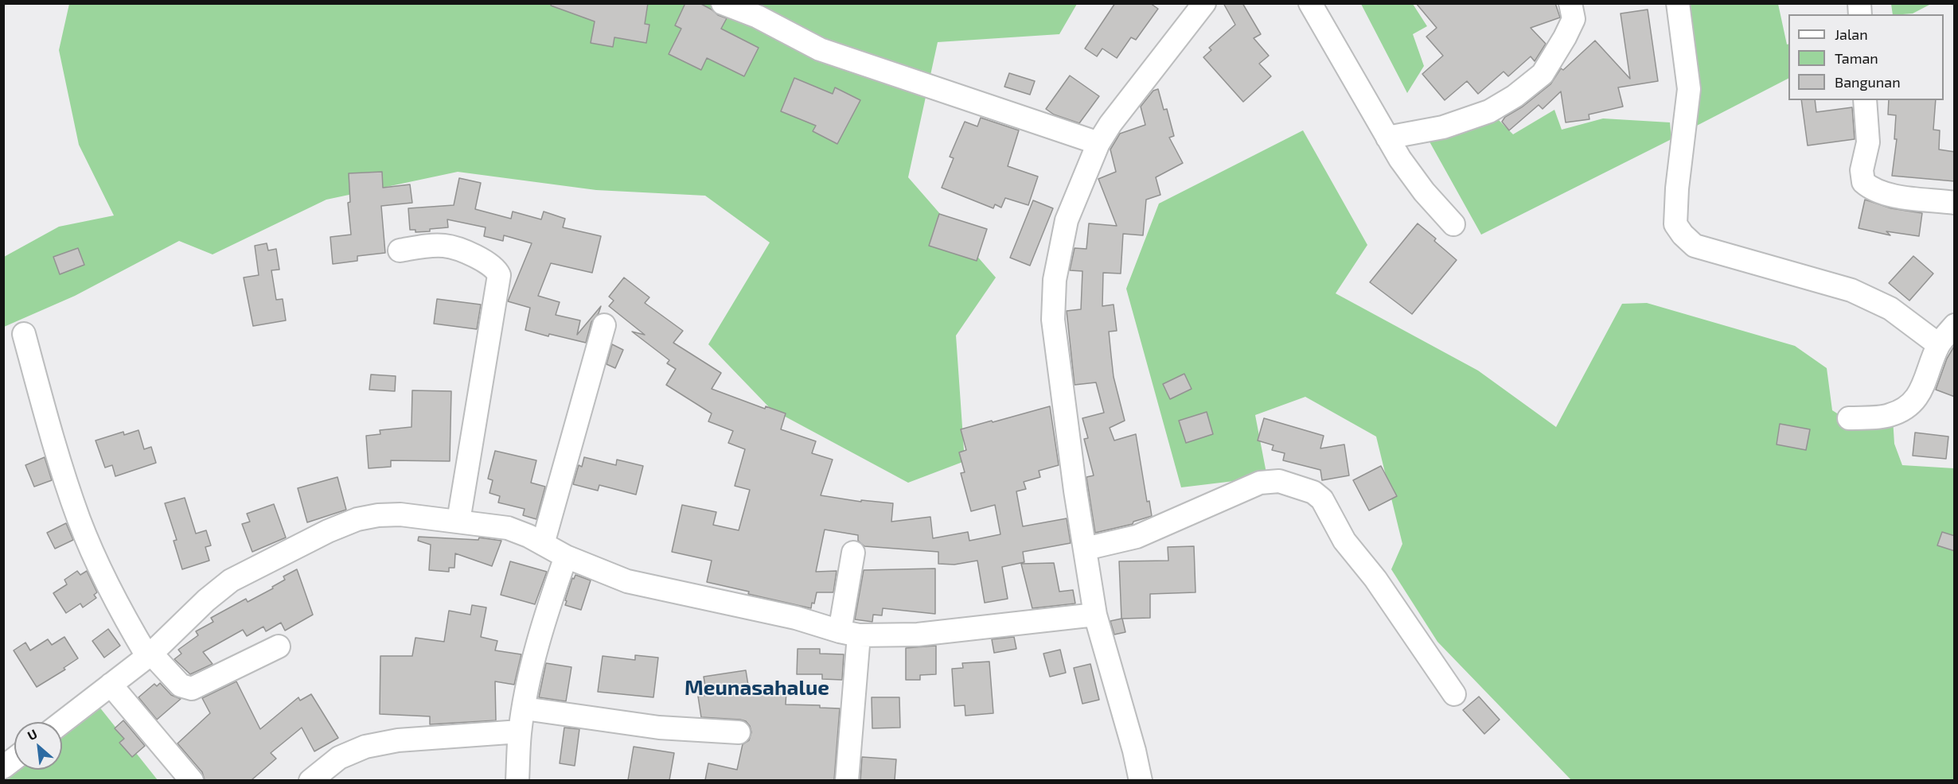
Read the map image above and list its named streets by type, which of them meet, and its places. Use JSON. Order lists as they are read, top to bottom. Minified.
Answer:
{"districts":["Meunasahalue"],"legend":["Jalan","Taman","Bangunan"],"north":"top left"}
